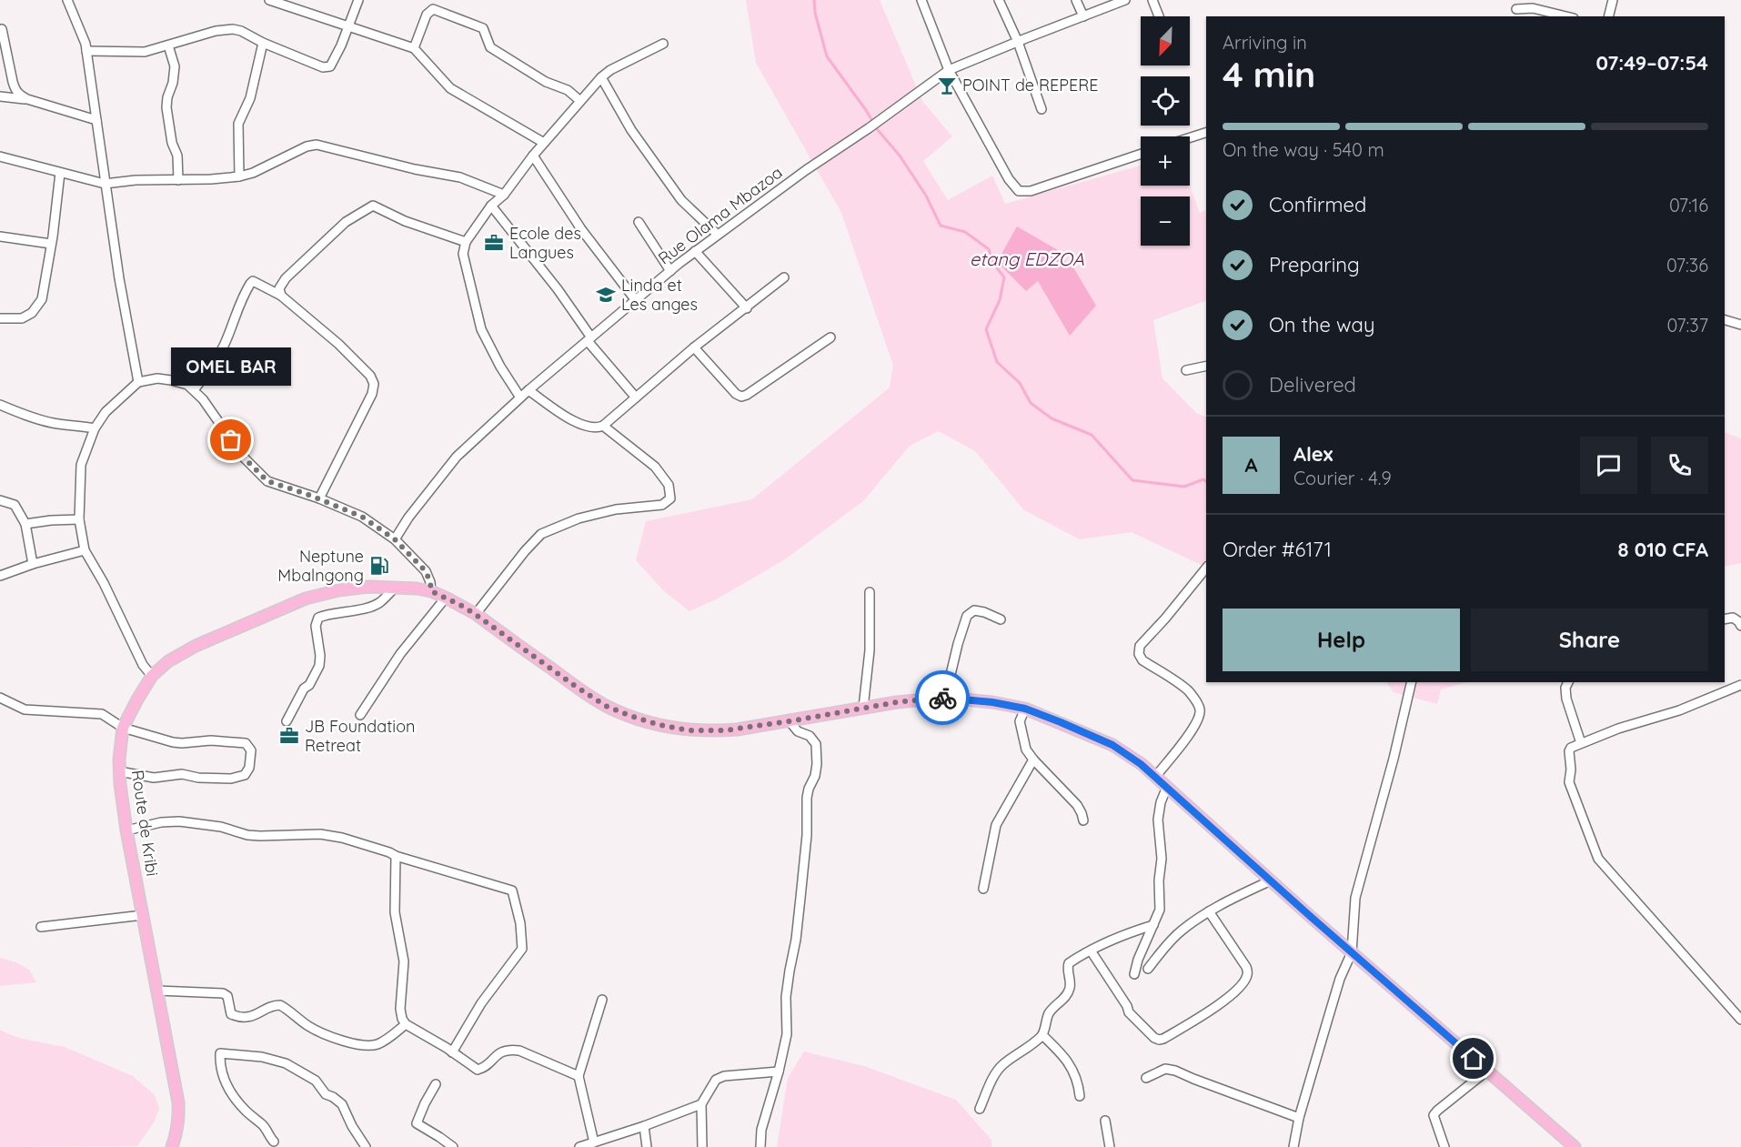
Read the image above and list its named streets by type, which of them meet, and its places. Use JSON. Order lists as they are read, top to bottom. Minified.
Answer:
{"streets":{"main road":["Route de Kribi"],"street":["Rue Olama Mbazoa"]},"water":["etang EDZOA"],"places":{"bar":["POINT de REPERE"],"office":["Ecole des Langues","JB Foundation Retreat"],"school or university":["Linda et Les anges"],"other":["OMEL BAR"],"fuel station":["Neptune Mbalngong"]},"north":"bottom left","page":{"map_buttons":["+","−"],"heading":["4 min","Arriving in","07:49–07:54"],"panel":["Alex","Courier · 4.9","Order #6171","8 010 CFA"],"bar":"On the way · 540 m","list":[["Confirmed","07:16"],["Preparing","07:36"],["On the way","07:37"],"Delivered"],"bubble":"OMEL BAR","round":"A","buttons":["Help","Share"]}}
